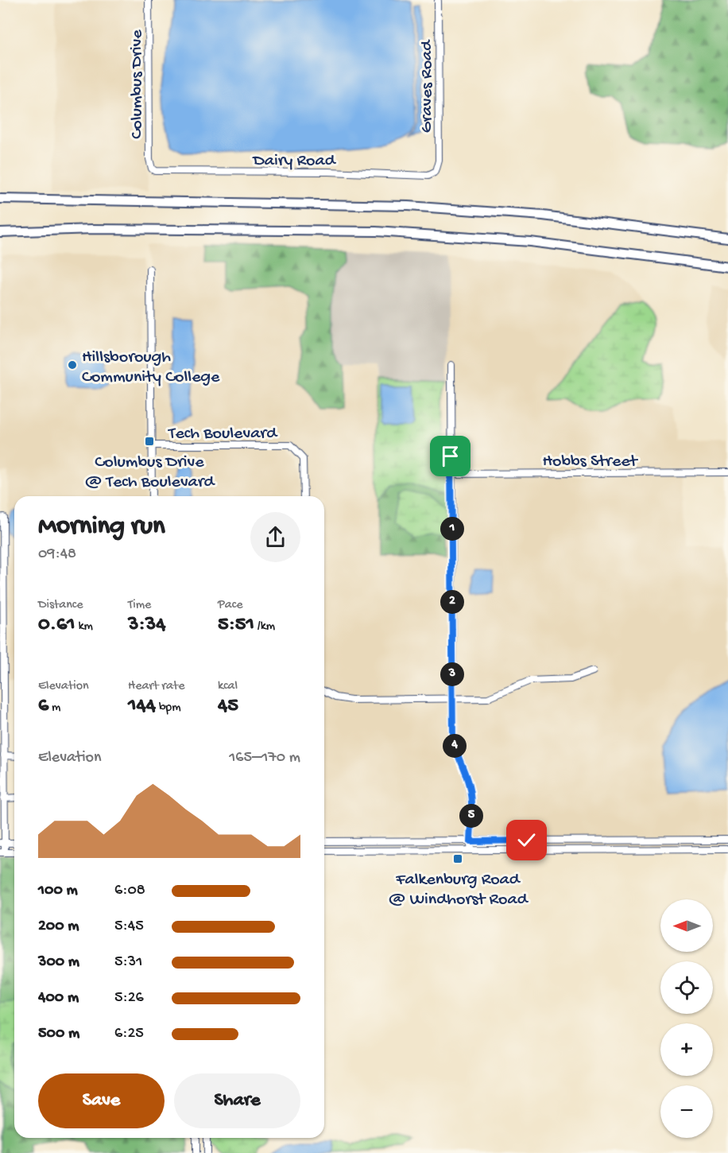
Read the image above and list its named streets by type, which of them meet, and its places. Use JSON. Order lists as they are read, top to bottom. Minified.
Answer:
{"streets":{"street":["Columbus Drive","Graves Road","Dairy Road","Tech Boulevard","Hobbs Street"]},"crossings":[["Columbus Drive","Dairy Road"],["Graves Road","Dairy Road"]],"places":{"other":["Hillsborough Community College"],"transit":["Columbus Drive @ Tech Boulevard","Falkenburg Road @ Windhorst Road"]},"north":"left","page":{"heading":["Morning run","09:48"],"pins":["1","2","3","4","5"],"stats":[["Distance","0.61 km"],["Time","3:34"],["Pace","5:51 /km"],["Elevation","6 m"],["Heart rate","144 bpm"],["kcal","45"]],"chart":["Elevation","165–170 m"],"list":[{"name":"100 m","note":"6:08"},{"name":"200 m","note":"5:45"},{"name":"300 m","note":"5:31"},{"name":"400 m","note":"5:26"},{"name":"500 m","note":"6:25"}],"map_buttons":["+","−"],"buttons":["Save","Share"]}}
